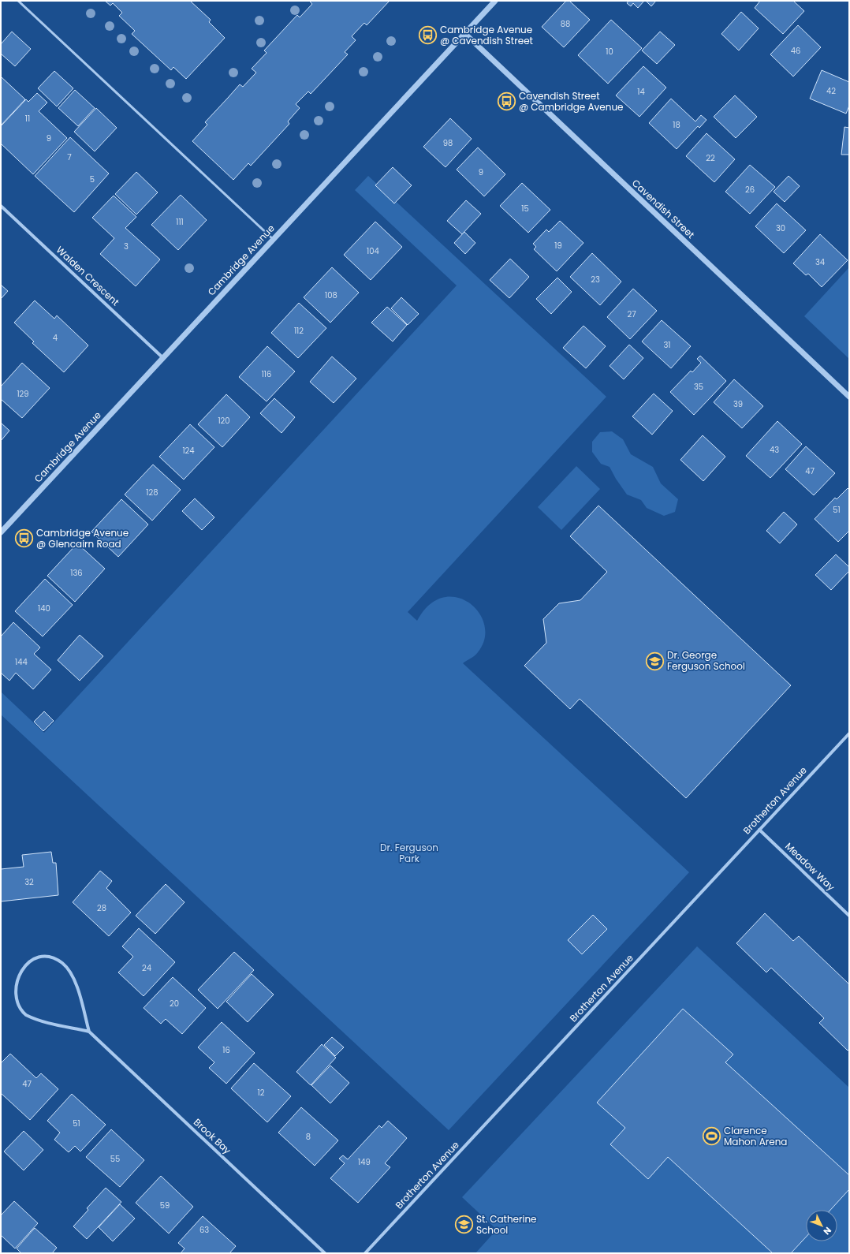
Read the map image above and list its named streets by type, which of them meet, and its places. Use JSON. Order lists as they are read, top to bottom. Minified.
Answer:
{"streets":{"street":["Cavendish Street","Cambridge Avenue","Walden Crescent","Brotherton Avenue","Meadow Way","Brook Bay"]},"crossings":[["Cavendish Street","Cambridge Avenue"],["Cambridge Avenue","Walden Crescent"],["Brotherton Avenue","Meadow Way"]],"parks":["Dr. Ferguson Park"],"places":{"bus stop":["Cambridge Avenue @ Cavendish Street","Cavendish Street @ Cambridge Avenue","Cambridge Avenue @ Glencairn Road"],"school or university":["Dr. George Ferguson School","St. Catherine School"],"sports":["Clarence Mahon Arena"]},"house_numbers":["88","46","10","42","14","11","18","9","98","7","22","9","5","26","15","111","30","19","3","104","34","23","108","27","112","4","31","116","35","129","39","120","43","124","47","128","51","136","140","144","32","28","24","20","16","47","12","51","8","55","149","59","63"],"north":"bottom right"}
